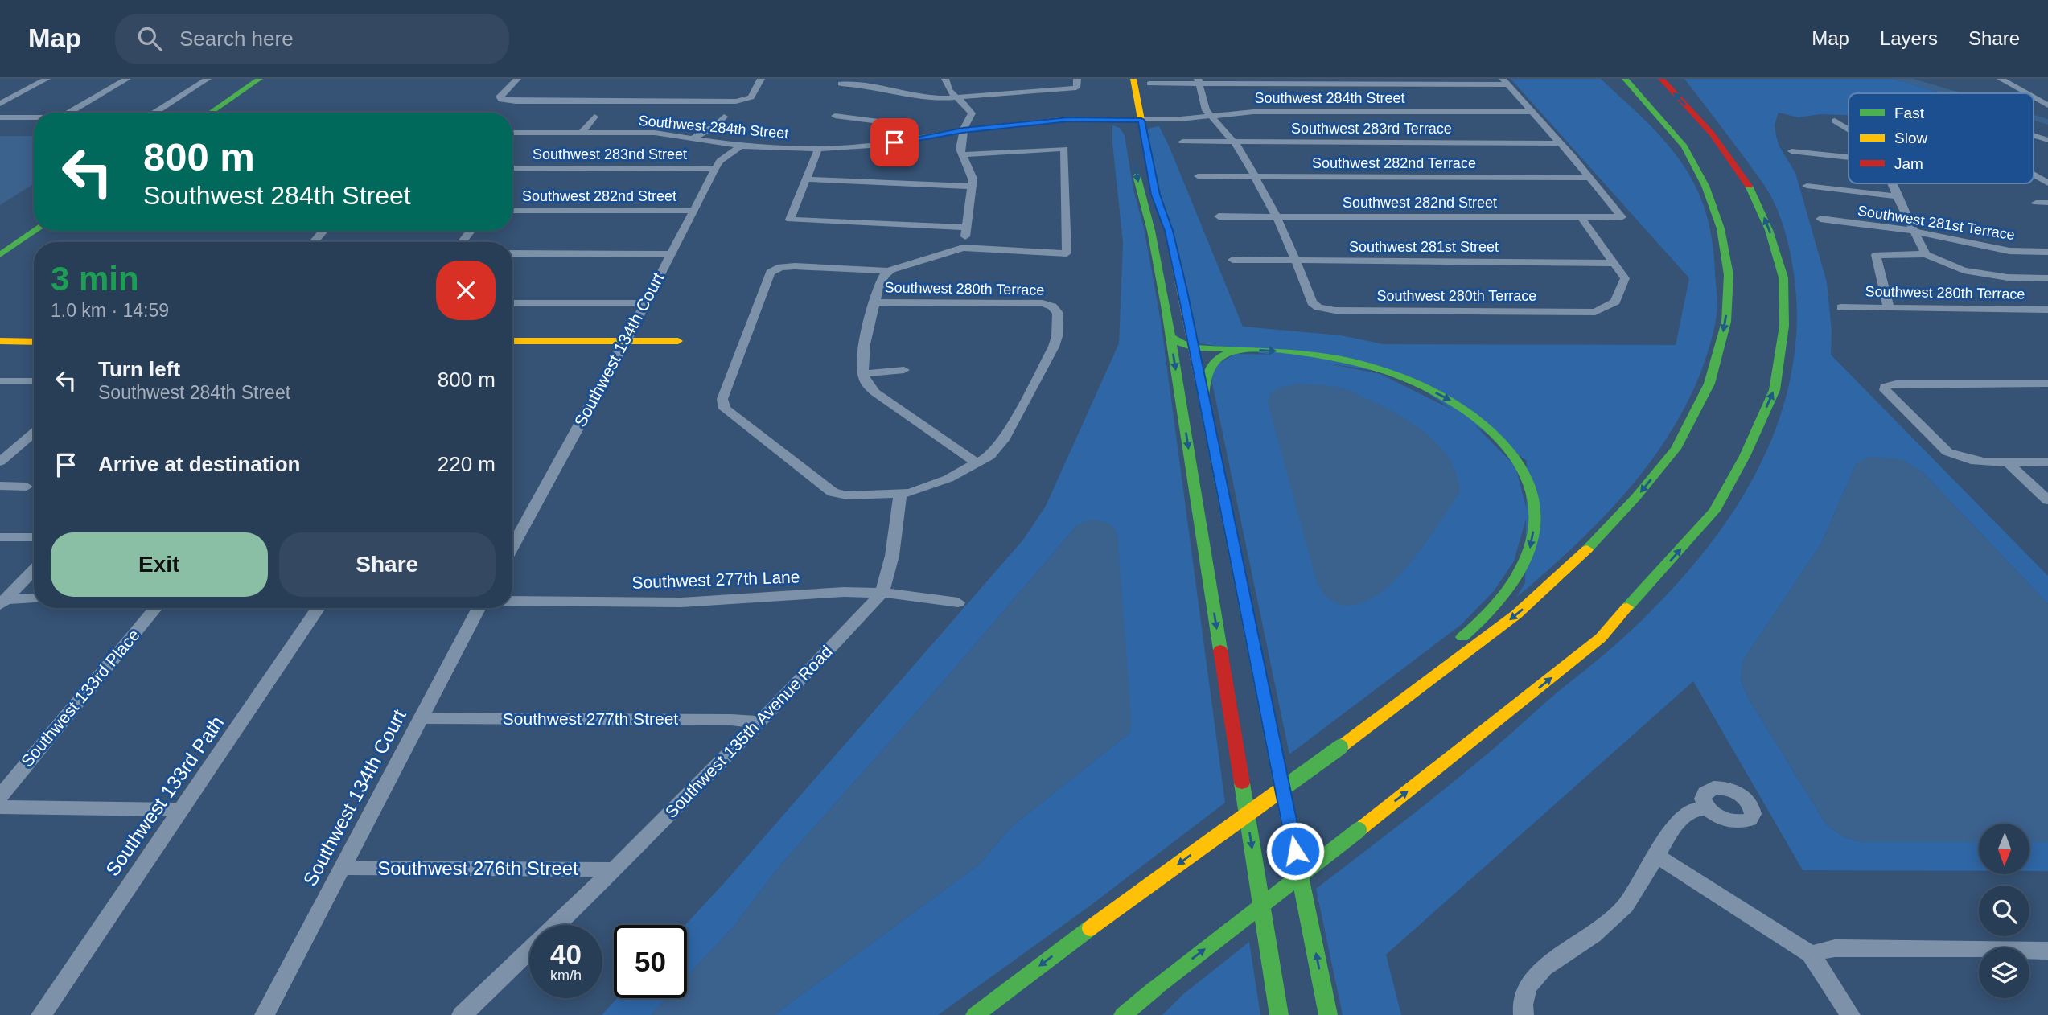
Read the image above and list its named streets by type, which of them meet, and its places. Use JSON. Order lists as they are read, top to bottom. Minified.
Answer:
{"streets":{"street":["Southwest 284th Street","Southwest 283rd Terrace","Southwest 283nd Street","Southwest 282nd Terrace","Southwest 282nd Street","Southwest 281st Terrace","Southwest 281st Street","Southwest 280th Terrace","Southwest 134th Court","Southwest 277th Lane","Southwest 133rd Place","Southwest 277th Street","Southwest 135th Avenue Road","Southwest 133rd Path","Southwest 276th Street"]},"crossings":[["Southwest 284th Street","Southwest 134th Court"],["Southwest 283nd Street","Southwest 134th Court"],["Southwest 282nd Terrace","Southwest 282nd Street"],["Southwest 282nd Street","Southwest 134th Court"],["Southwest 281st Street","Southwest 280th Terrace"],["Southwest 134th Court","Southwest 277th Street"],["Southwest 134th Court","Southwest 276th Street"],["Southwest 277th Lane","Southwest 135th Avenue Road"],["Southwest 277th Street","Southwest 135th Avenue Road"],["Southwest 135th Avenue Road","Southwest 276th Street"]],"legend":["Fast","Slow","Jam"],"north":"bottom","page":{"header":"Map","search":"Search here","nav":["Map","Layers","Share"],"turn":["800 m","Southwest 284th Street"],"heading":["3 min","1.0 km · 14:59"],"list":[{"name":"Turn left","note":"Southwest 284th Street","value":"800 m"},{"name":"Arrive at destination","value":"220 m"}],"buttons":["Exit","Share"],"speed":"40 km/h","limit":"50"}}
